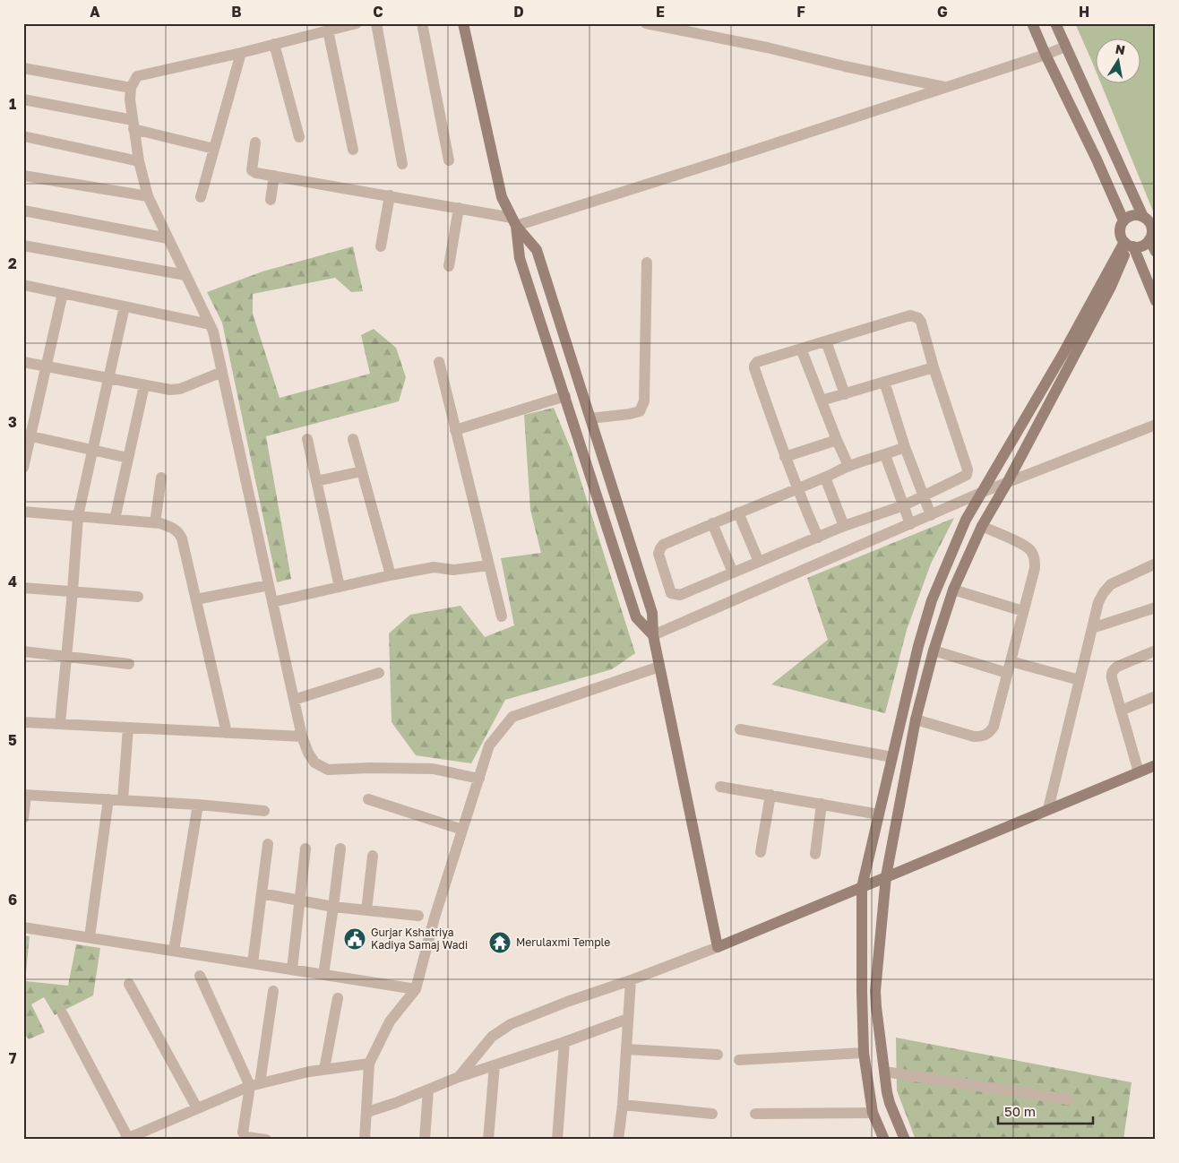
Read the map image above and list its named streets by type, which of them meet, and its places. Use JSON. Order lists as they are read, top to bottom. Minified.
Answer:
{"places":{"public building":["Gurjar Kshatriya Kadiya Samaj Wadi"],"temple":["Merulaxmi Temple"]},"scale_bar":"50 m","north":"top","grid":{"columns":["A","B","C","D","E","F","G","H"],"rows":["1","2","3","4","5","6","7"]}}
